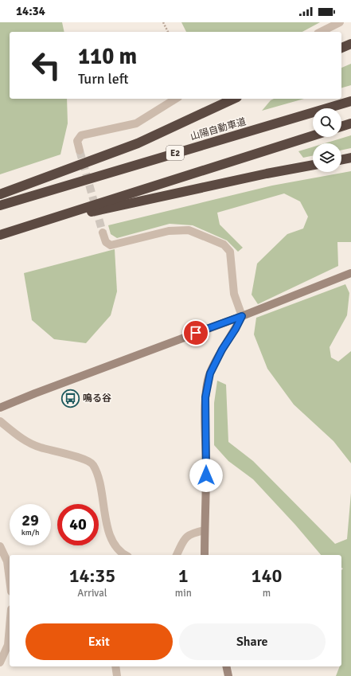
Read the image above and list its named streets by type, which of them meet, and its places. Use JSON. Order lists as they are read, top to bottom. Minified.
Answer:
{"streets":{"highway":["山陽自動車道","E2"]},"places":{"bus stop":["鳴る谷"]},"page":{"status":"14:34","turn":["110 m","Turn left"],"speed":"29 km/h","limit":"40","eta":["14:35","Arrival","1","min","140","m"],"buttons":["Exit","Share"]}}
